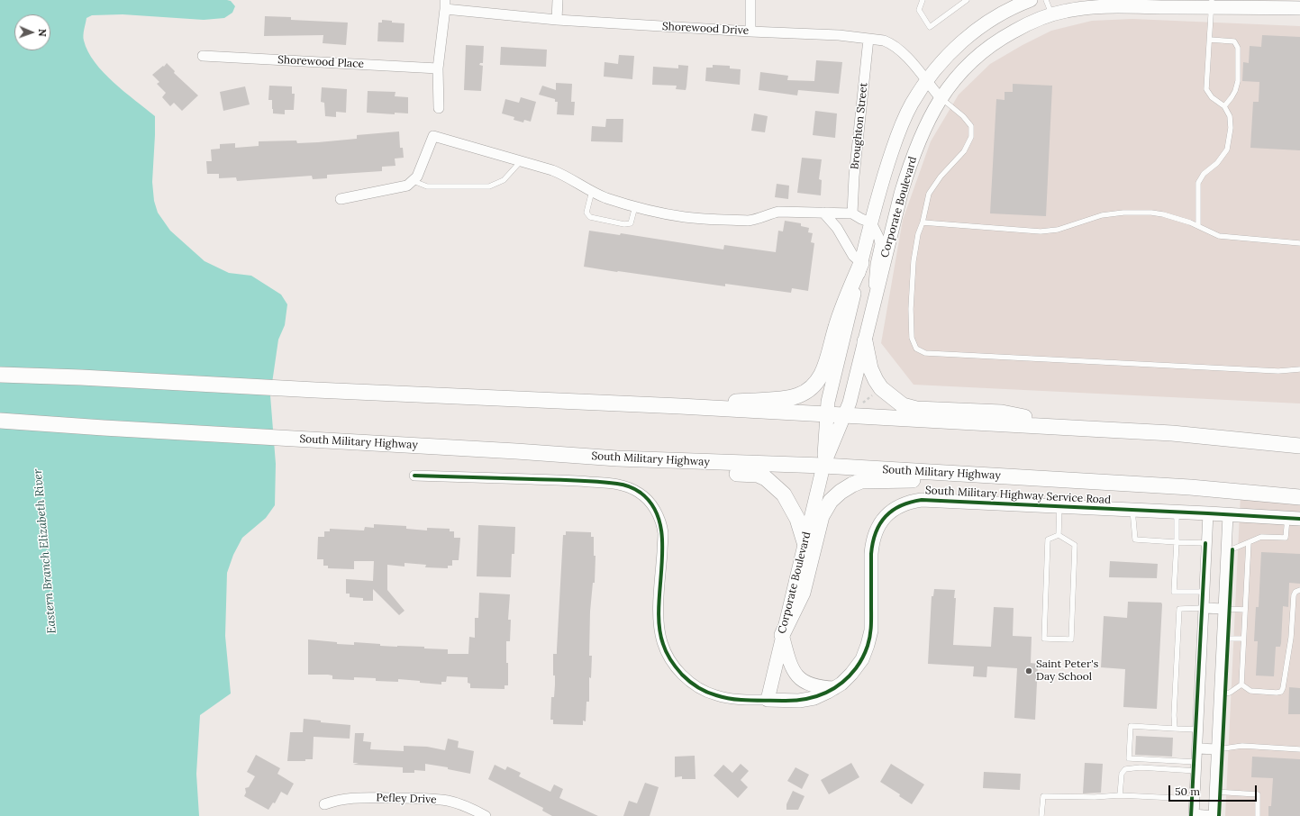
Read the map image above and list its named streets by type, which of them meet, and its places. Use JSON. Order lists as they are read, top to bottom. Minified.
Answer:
{"streets":{"main road":["South Military Highway"],"street":["Shorewood Drive","Shorewood Place","Broughton Street","Corporate Boulevard","South Military Highway Service Road","Pefley Drive"]},"crossings":[["Shorewood Drive","Broughton Street"],["Shorewood Drive","Corporate Boulevard"],["Corporate Boulevard","South Military Highway"],["Corporate Boulevard","South Military Highway Service Road"]],"water":["Eastern Branch Elizabeth River"],"places":["Saint Peter's Day School"],"scale_bar":"50 m","north":"right"}
